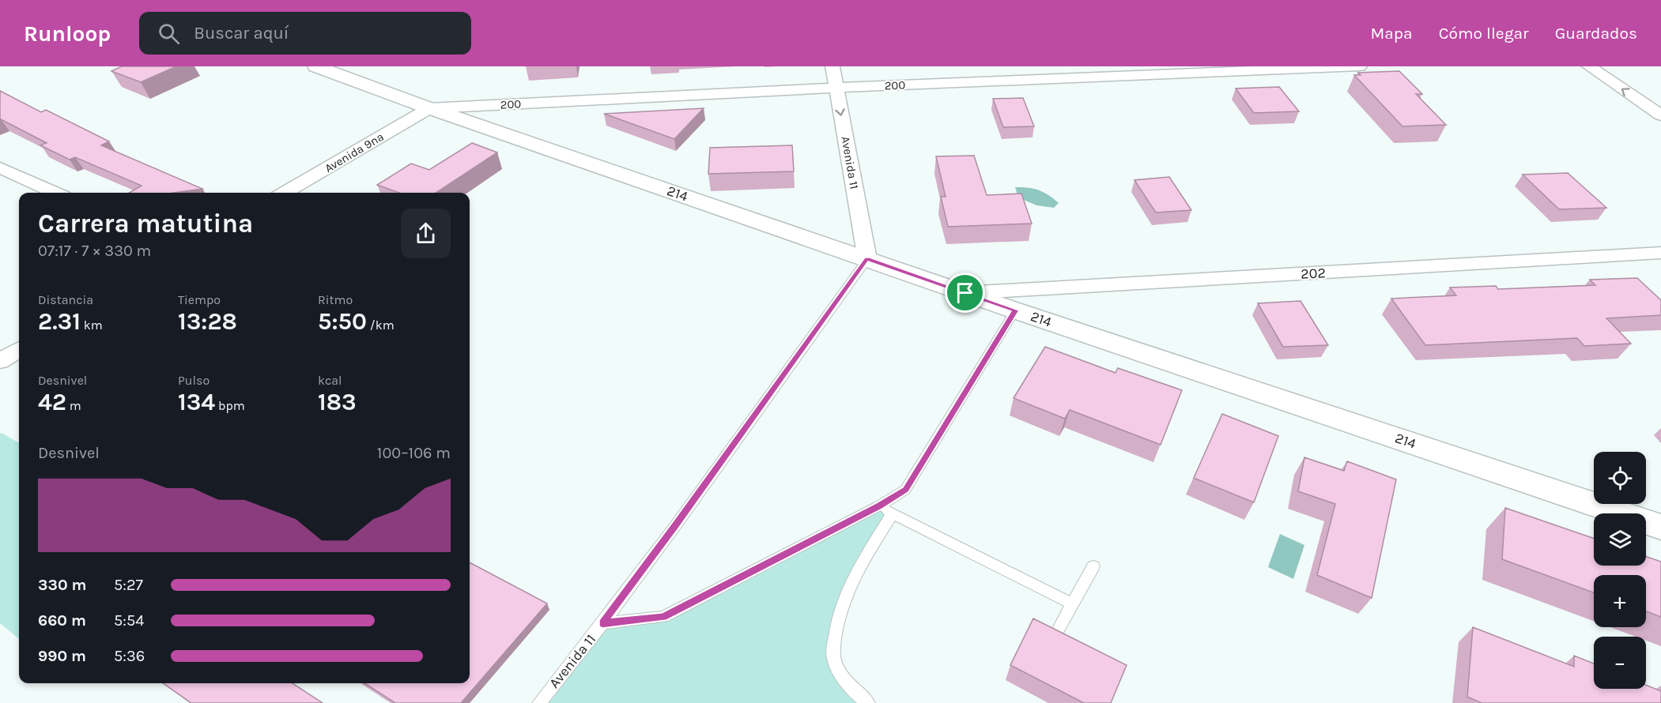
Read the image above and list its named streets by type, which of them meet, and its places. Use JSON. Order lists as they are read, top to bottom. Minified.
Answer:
{"streets":{"street":["200","Avenida 9na","Avenida 11","214","202"]},"crossings":[["200","Avenida 9na"],["200","Avenida 11"],["200","214"],["Avenida 9na","214"],["Avenida 11","214"],["214","202"]],"page":{"header":"Runloop","search":"Buscar aquí","nav":["Mapa","Cómo llegar","Guardados"],"heading":["Carrera matutina","07:17 · 7 × 330 m"],"stats":[["Distancia","2.31 km"],["Tiempo","13:28"],["Ritmo","5:50 /km"],["Desnivel","42 m"],["Pulso","134 bpm"],["kcal","183"]],"chart":["Desnivel","100–106 m"],"map_buttons":["+","−"],"list":[{"name":"330 m","note":"5:27"},{"name":"660 m","note":"5:54"},{"name":"990 m","note":"5:36"}]}}
